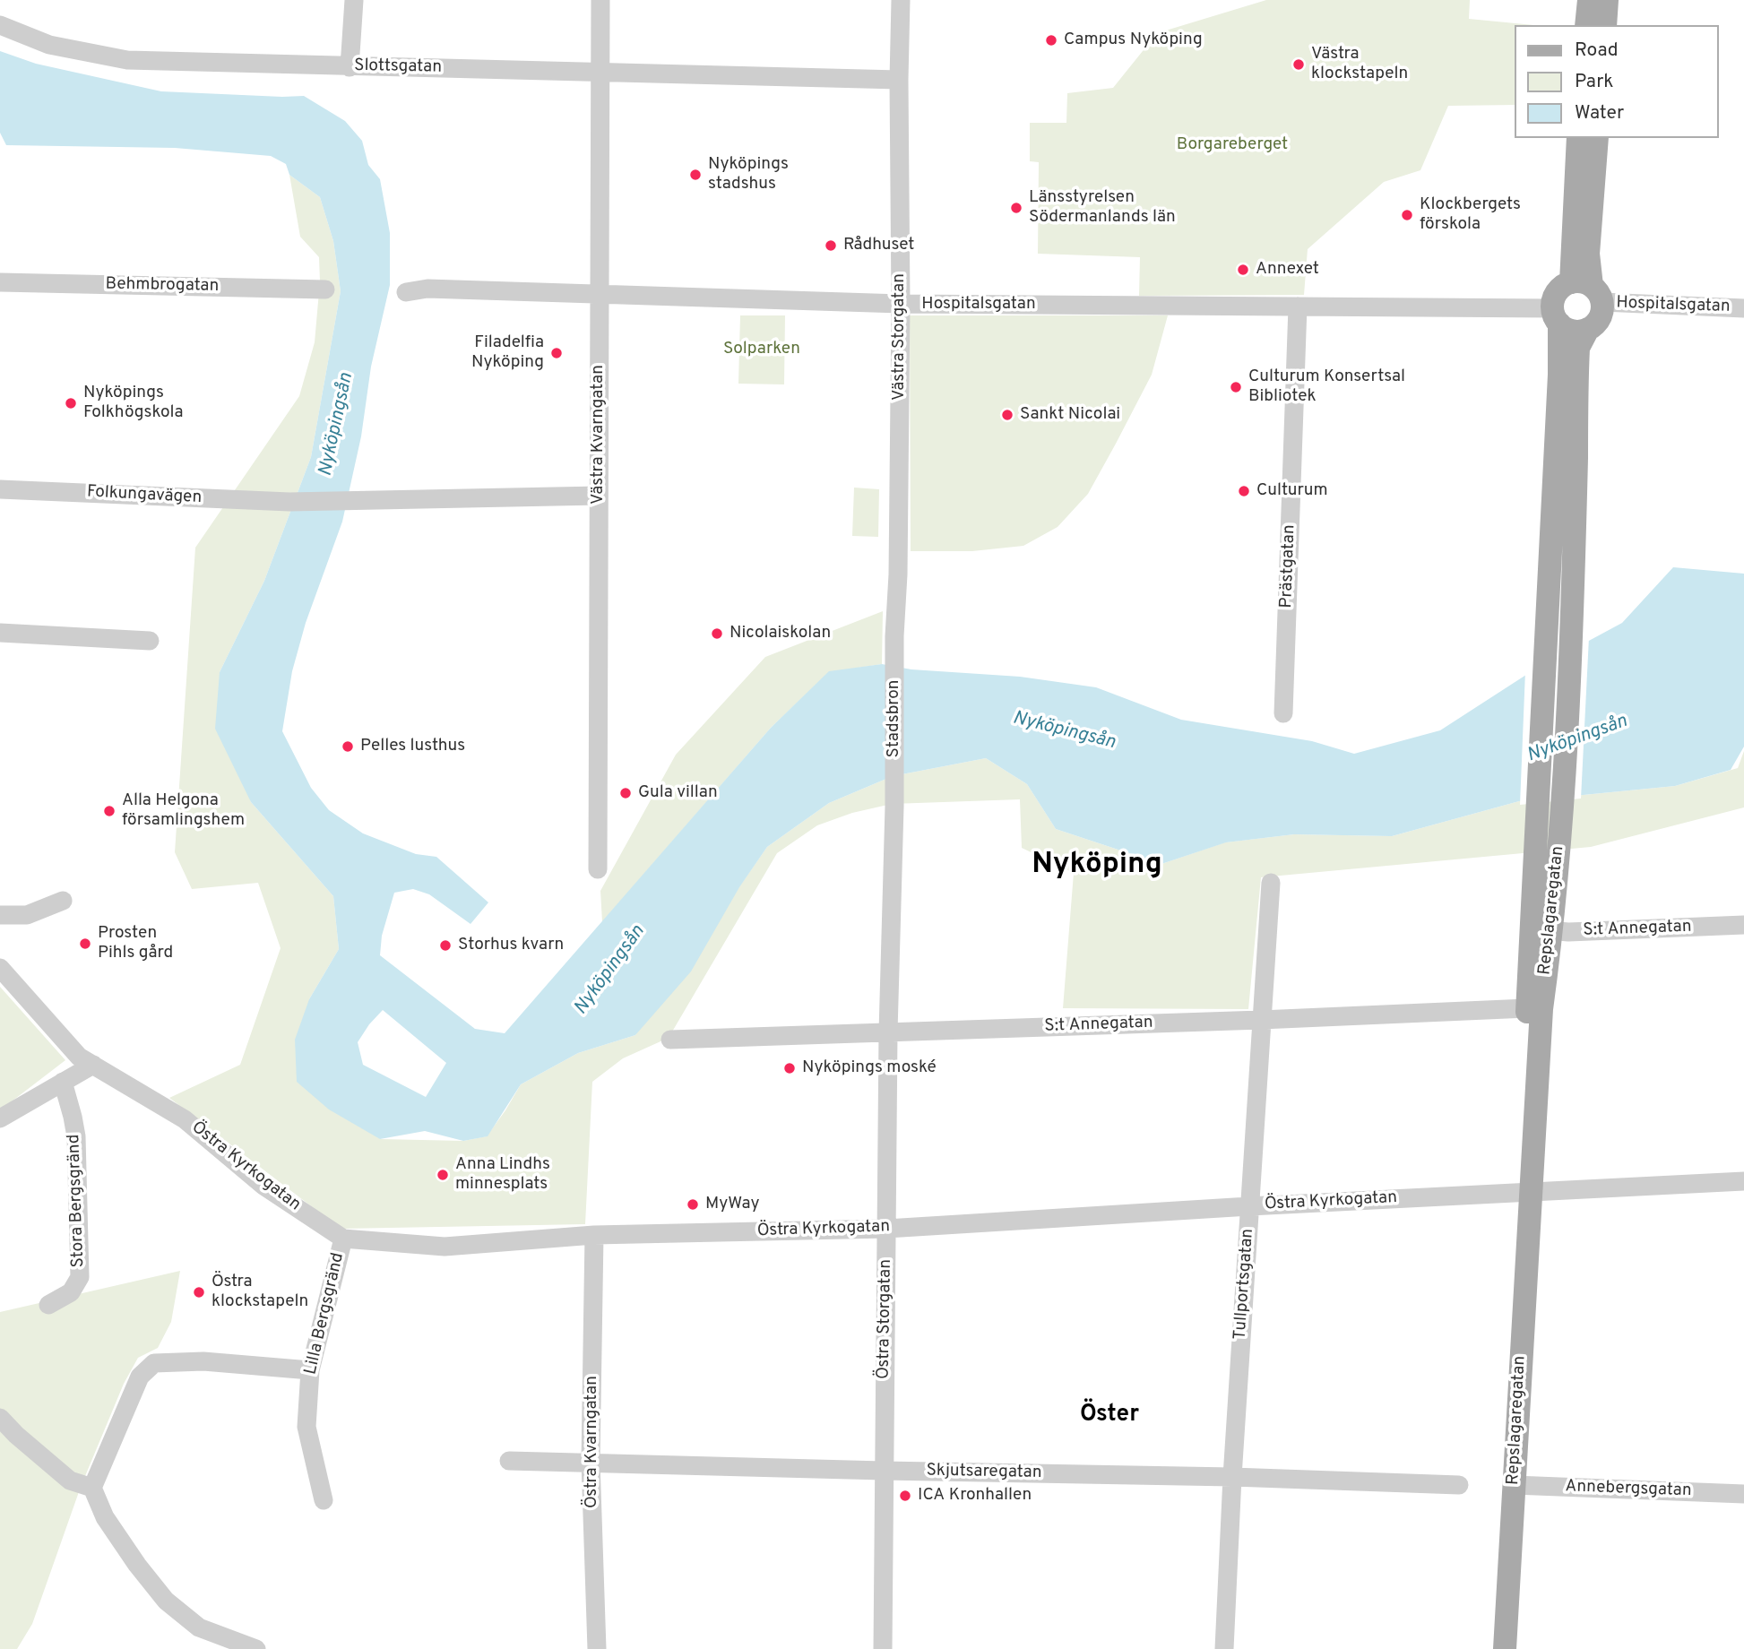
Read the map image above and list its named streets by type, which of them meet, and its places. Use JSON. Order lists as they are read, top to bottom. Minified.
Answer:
{"streets":{"main road":["Repslagaregatan"],"street":["Slottsgatan","Behmbrogatan","Hospitalsgatan","Västra Storgatan","Västra Kvarngatan","Folkungavägen","Prästgatan","Stadsbron","S:t Annegatan","Östra Kyrkogatan","Stora Bergsgränd","Tullportsgatan","Lilla Bergsgränd","Östra Storgatan","Östra Kvarngatan","Skjutsaregatan","Annebergsgatan"]},"crossings":[["Slottsgatan","Västra Storgatan"],["Slottsgatan","Västra Kvarngatan"],["Hospitalsgatan","Västra Storgatan"],["Hospitalsgatan","Västra Kvarngatan"],["Hospitalsgatan","Prästgatan"],["Hospitalsgatan","Repslagaregatan"],["Västra Storgatan","Stadsbron"],["Västra Kvarngatan","Folkungavägen"],["Stadsbron","Östra Storgatan"],["Repslagaregatan","S:t Annegatan"],["Repslagaregatan","Östra Kyrkogatan"],["Repslagaregatan","Annebergsgatan"],["S:t Annegatan","Tullportsgatan"],["S:t Annegatan","Östra Storgatan"],["Östra Kyrkogatan","Tullportsgatan"],["Östra Kyrkogatan","Lilla Bergsgränd"],["Östra Kyrkogatan","Östra Storgatan"],["Östra Kyrkogatan","Östra Kvarngatan"],["Tullportsgatan","Skjutsaregatan"],["Östra Storgatan","Skjutsaregatan"],["Östra Kvarngatan","Skjutsaregatan"]],"districts":["Nyköping","Öster"],"water":["Nyköpingsån"],"parks":["Borgareberget","Solparken"],"places":["Campus Nyköping","Västra klockstapeln","Nyköpings stadshus","Länsstyrelsen Södermanlands län","Klockbergets förskola","Rådhuset","Annexet","Filadelfia Nyköping","Culturum Konsertsal Bibliotek","Nyköpings Folkhögskola","Sankt Nicolai","Culturum","Nicolaiskolan","Pelles lusthus","Gula villan","Alla Helgona församlingshem","Prosten Pihls gård","Storhus kvarn","Nyköpings moské","Anna Lindhs minnesplats","MyWay","Östra klockstapeln","ICA Kronhallen"],"legend":["Road","Park","Water"]}
